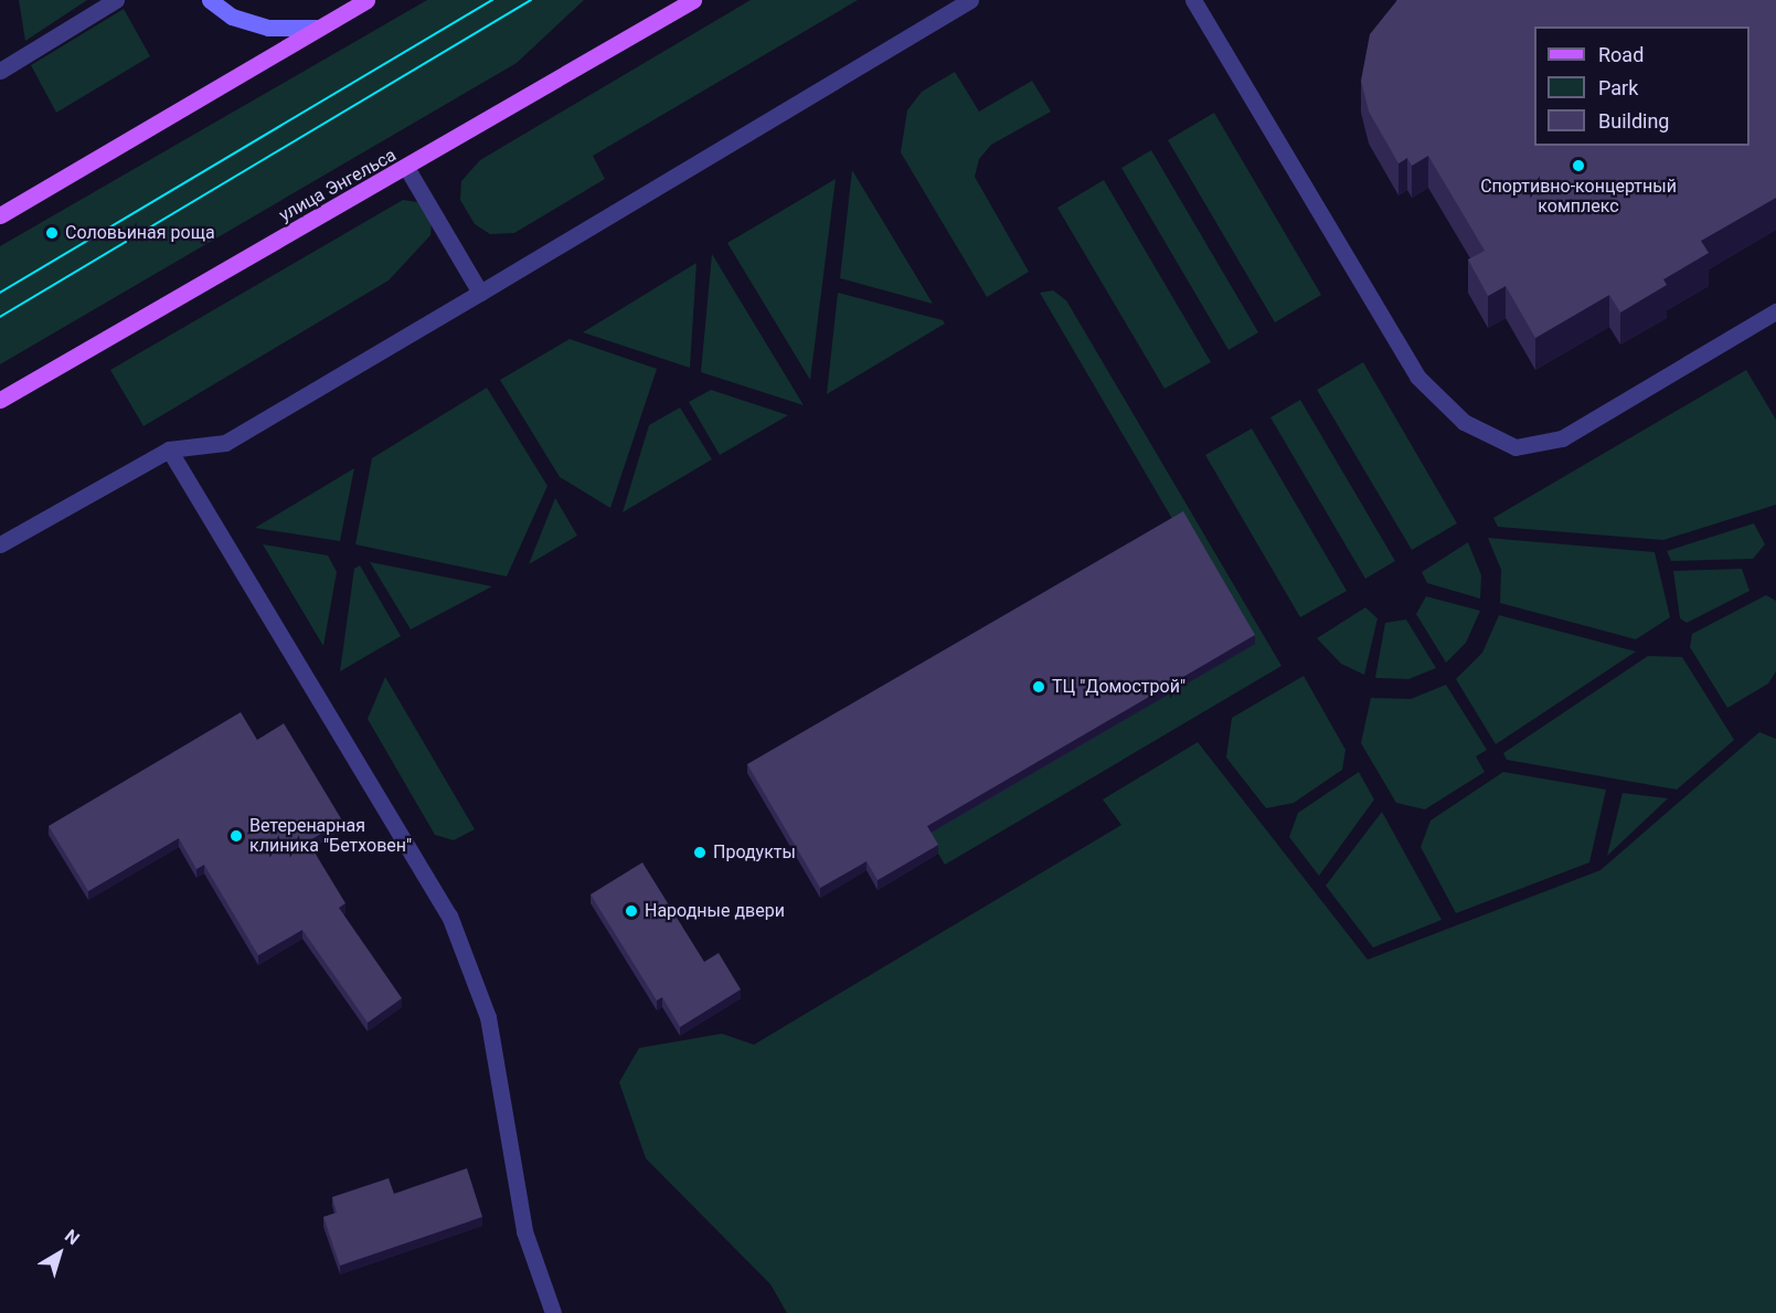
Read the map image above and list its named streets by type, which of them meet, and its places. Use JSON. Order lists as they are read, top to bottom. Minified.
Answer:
{"streets":{"main road":["улица Энгельса"]},"places":["Спортивно-концертный комплекс","Соловьиная роща","ТЦ \"Домострой\"","Ветеренарная клиника \"Бетховен\"","Продукты","Народные двери"],"legend":["Road","Park","Building"],"north":"top right"}
